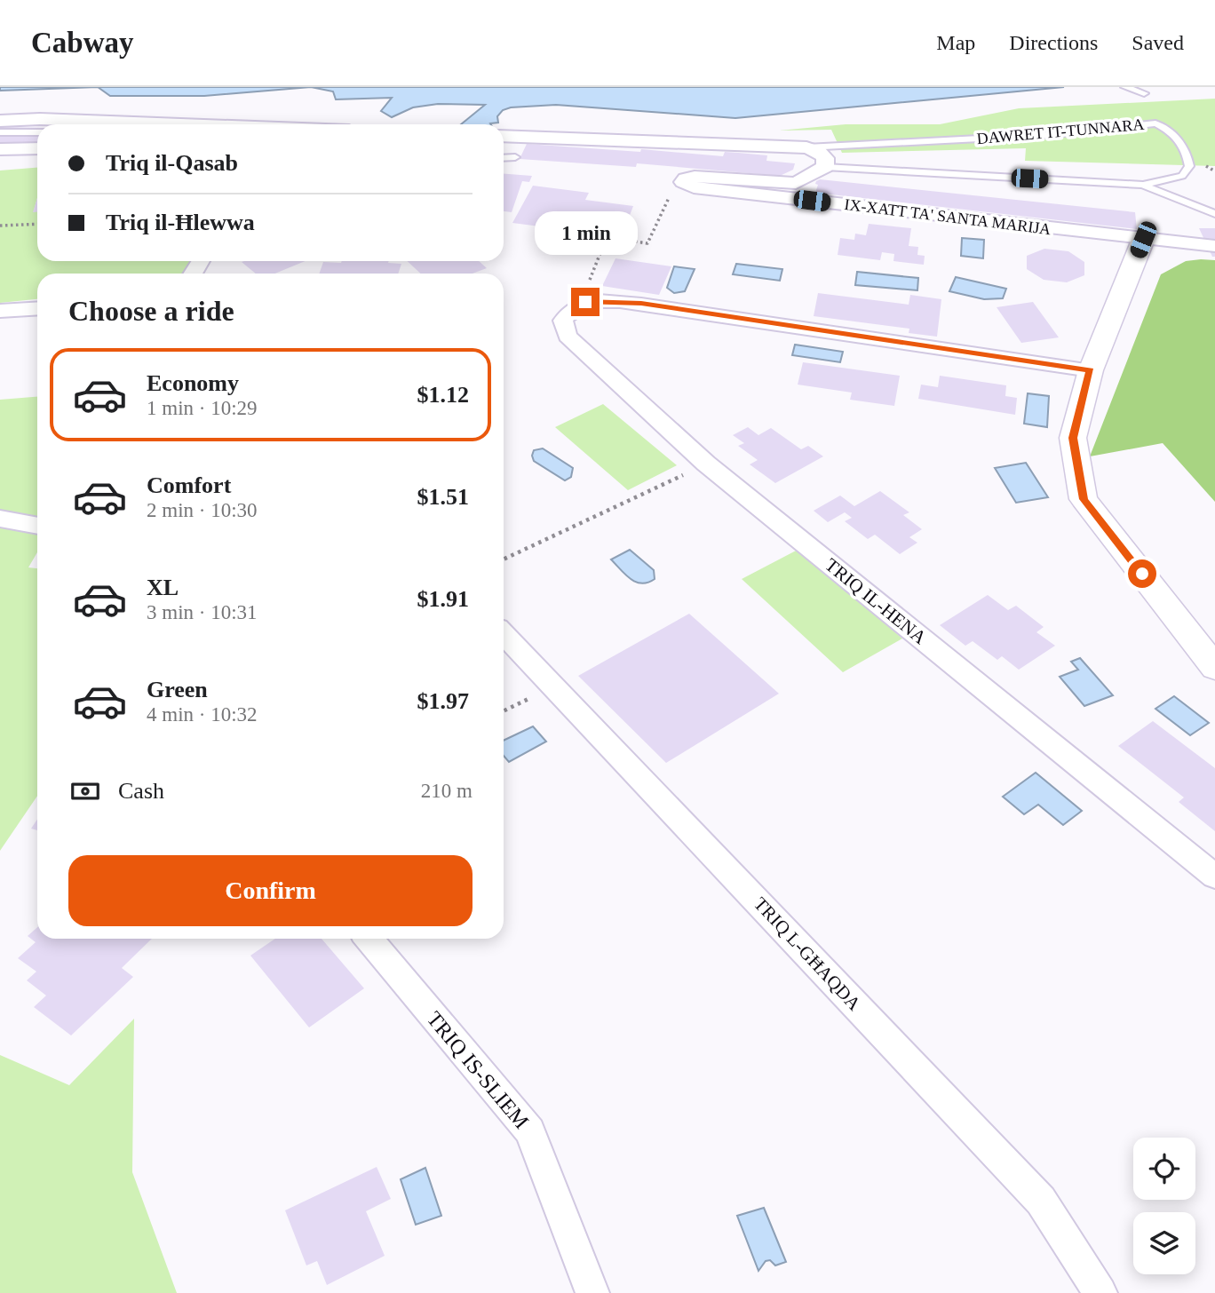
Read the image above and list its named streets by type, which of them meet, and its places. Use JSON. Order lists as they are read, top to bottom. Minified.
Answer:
{"streets":{"street":["DAWRET IT-TUNNARA","IX-XATT TA' SANTA MARIJA","TRIQ IL-HENA","TRIQ L-GĦAQDA","TRIQ IS-SLIEM"]},"crossings":[["DAWRET IT-TUNNARA","IX-XATT TA' SANTA MARIJA"]],"page":{"header":"Cabway","nav":["Map","Directions","Saved"],"banner":["Triq il-Qasab","Triq il-Ħlewwa"],"bubble":"1 min","heading":"Choose a ride","list":[{"name":"Economy","note":"1 min · 10:29","value":"$1.12"},{"name":"Comfort","note":"2 min · 10:30","value":"$1.51"},{"name":"XL","note":"3 min · 10:31","value":"$1.91"},{"name":"Green","note":"4 min · 10:32","value":"$1.97"}],"pay":["Cash","210 m"],"buttons":"Confirm"}}
